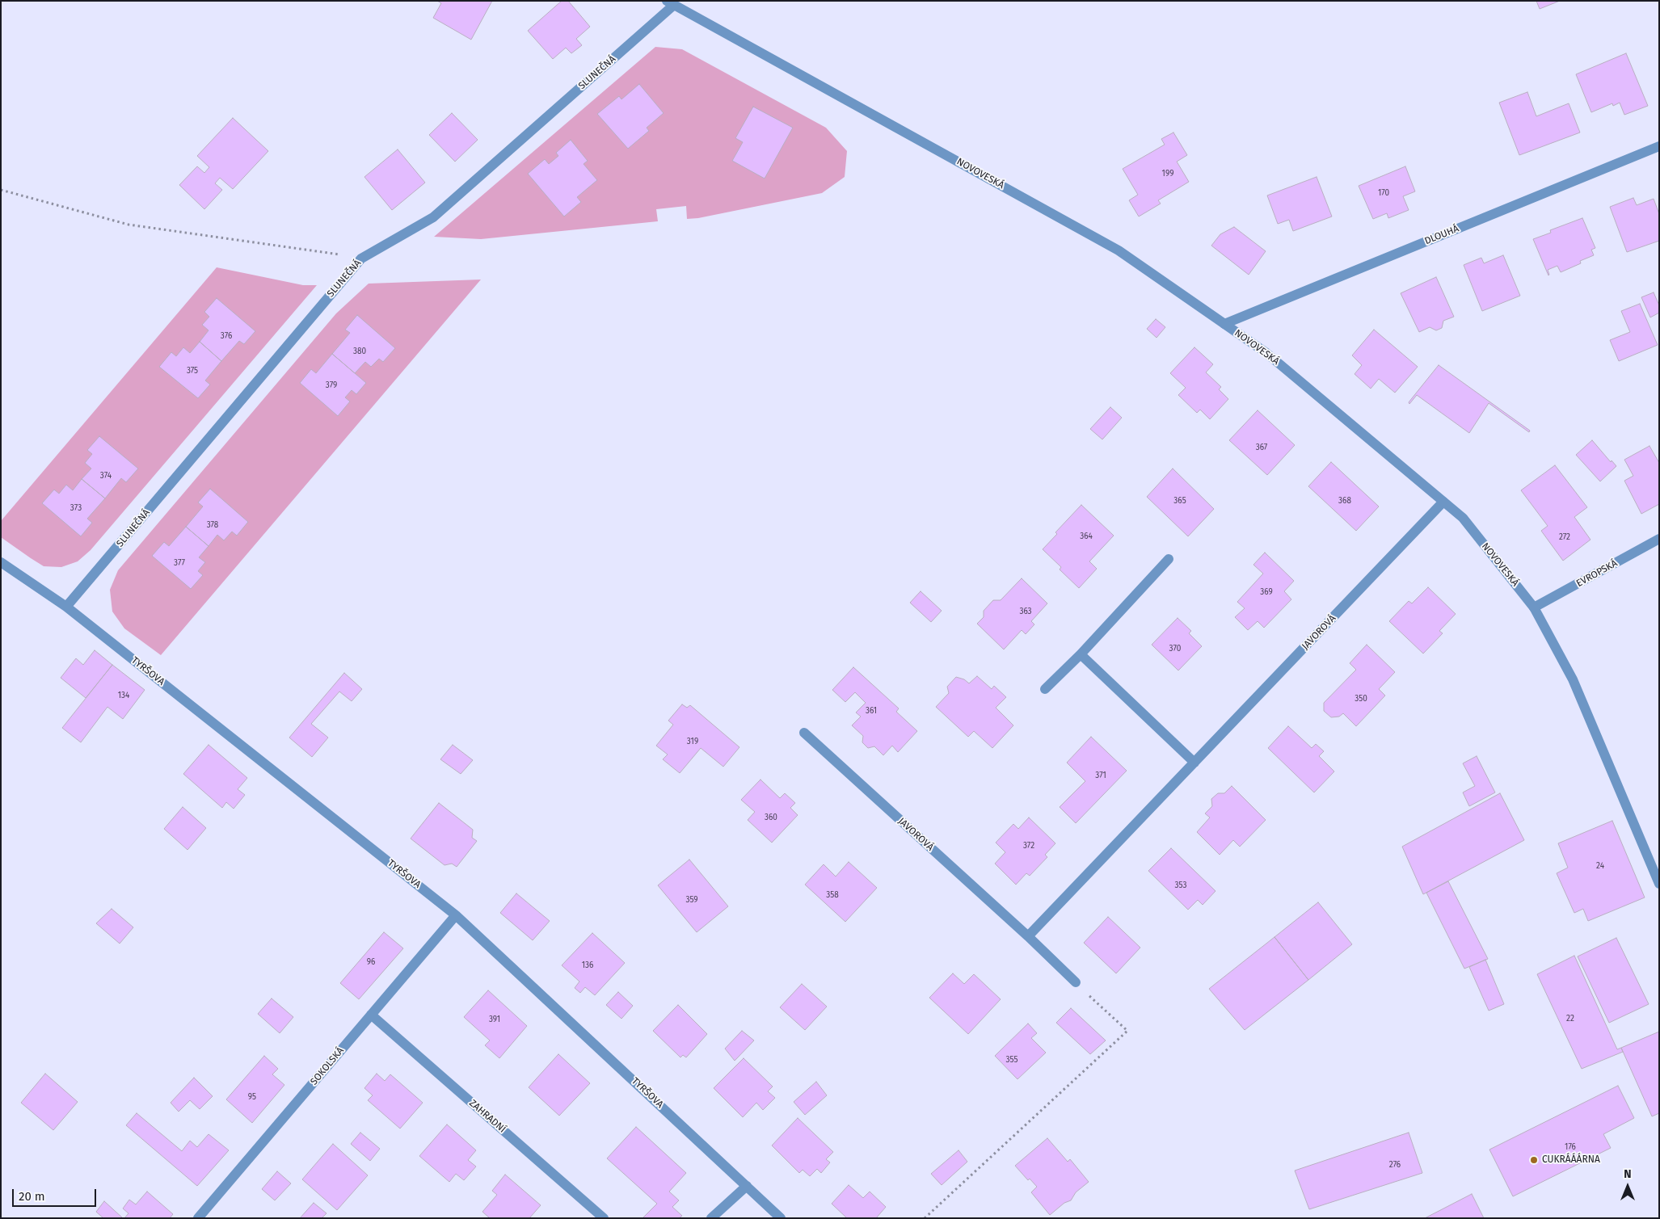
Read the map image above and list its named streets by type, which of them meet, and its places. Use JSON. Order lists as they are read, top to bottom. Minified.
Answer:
{"streets":{"street":["SLUNEČNÁ","NOVOVESKÁ","DLOUHÁ","EVROPSKÁ","JAVOROVÁ","TYRŠOVA","SOKOLSKÁ","ZAHRADNÍ"]},"crossings":[["SLUNEČNÁ","NOVOVESKÁ"],["SLUNEČNÁ","TYRŠOVA"],["NOVOVESKÁ","DLOUHÁ"],["NOVOVESKÁ","EVROPSKÁ"],["NOVOVESKÁ","JAVOROVÁ"],["TYRŠOVA","SOKOLSKÁ"],["SOKOLSKÁ","ZAHRADNÍ"]],"places":["CUKRÁÁÁRNA"],"house_numbers":["199","170","376","380","375","379","367","374","365","368","373","378","364","272","377","369","363","370","134","350","361","319","371","360","372","24","353","358","359","96","136","22","391","355","95","176","276"],"scale_bar":"20 m","north":"top"}
